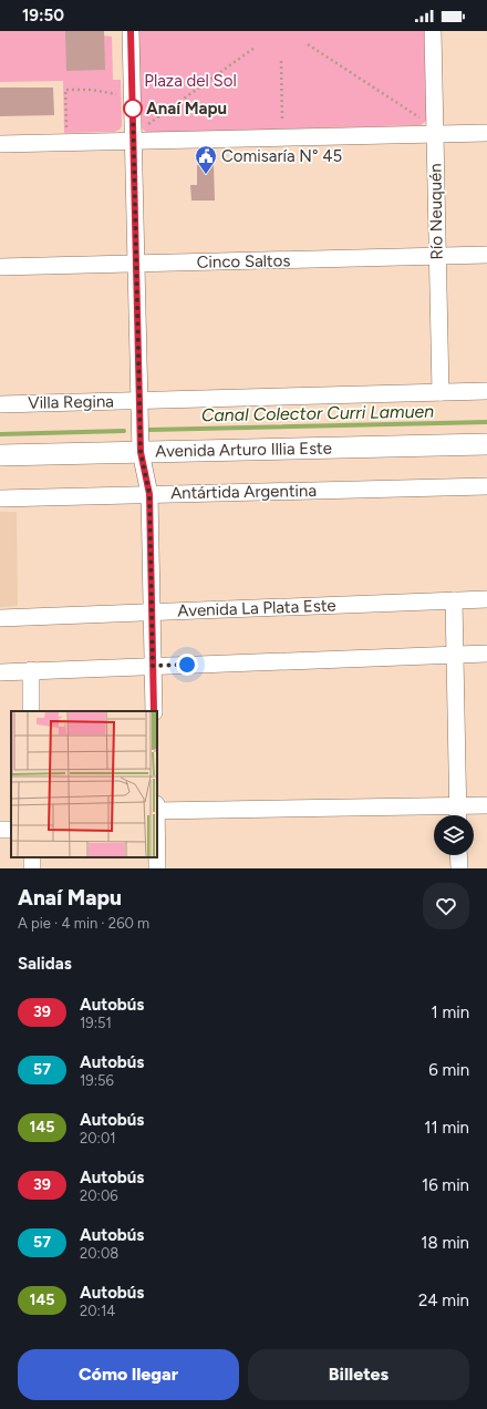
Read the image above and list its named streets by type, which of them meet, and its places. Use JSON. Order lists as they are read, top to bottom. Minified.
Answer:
{"streets":{"main road":["Avenida Arturo Illia Este"],"street":["Río Neuquén","Cinco Saltos","Villa Regina","Antártida Argentina","Avenida La Plata Este"]},"crossings":[["Río Neuquén","Cinco Saltos"],["Río Neuquén","Villa Regina"]],"water":["Canal Colector Curri Lamuen"],"parks":["Plaza del Sol"],"places":{"other":["Anaí Mapu"],"public building":["Comisaría N° 45"]},"lines":["bus line 39"],"page":{"status":"19:50","heading":[["Anaí Mapu","A pie · 4 min · 260 m"],"Salidas"],"list":[{"mark":"39","name":"Autobús","note":"19:51","value":"1 min"},{"mark":"57","name":"Autobús","note":"19:56","value":"6 min"},{"mark":"145","name":"Autobús","note":"20:01","value":"11 min"},{"mark":"39","name":"Autobús","note":"20:06","value":"16 min"},{"mark":"57","name":"Autobús","note":"20:08","value":"18 min"},{"mark":"145","name":"Autobús","note":"20:14","value":"24 min"}],"buttons":["Cómo llegar","Billetes"]}}
